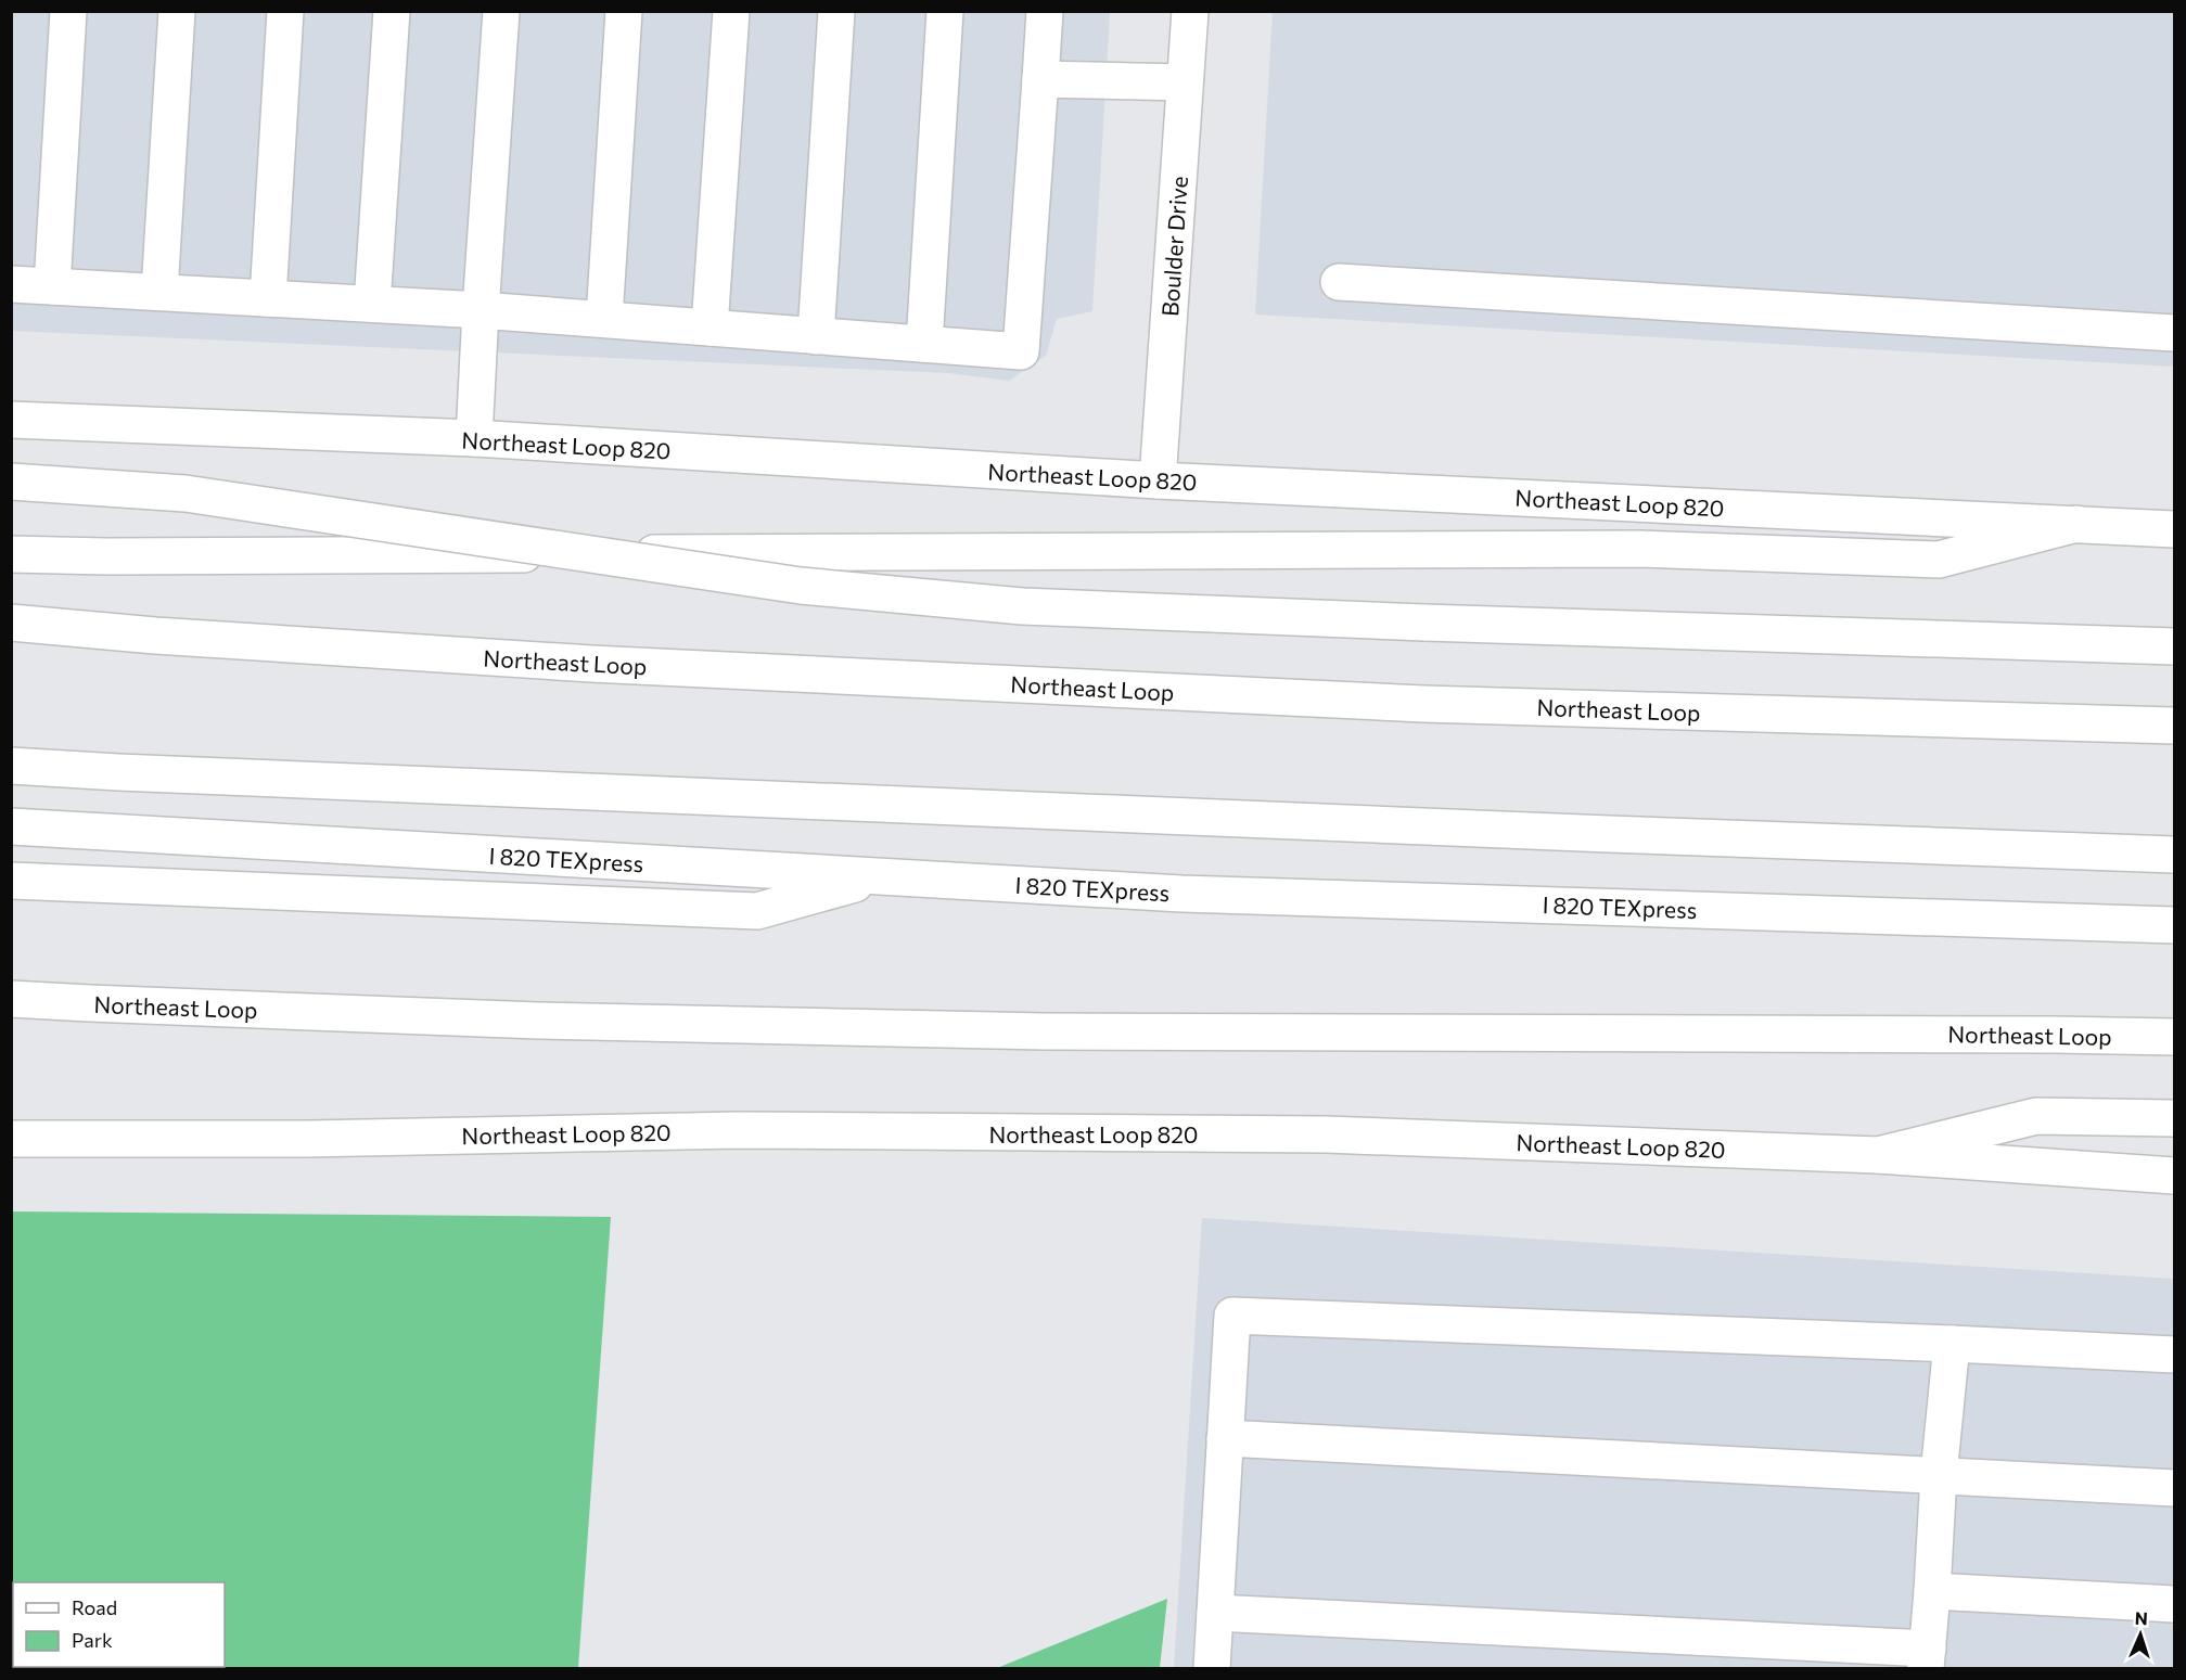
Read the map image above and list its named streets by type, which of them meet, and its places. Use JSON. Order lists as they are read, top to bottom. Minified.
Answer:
{"streets":{"main road":["Boulder Drive","Northeast Loop 820","Northeast Loop","I 820 TEXpress"]},"crossings":[["Boulder Drive","Northeast Loop 820"]],"legend":["Road","Park"],"north":"top"}
